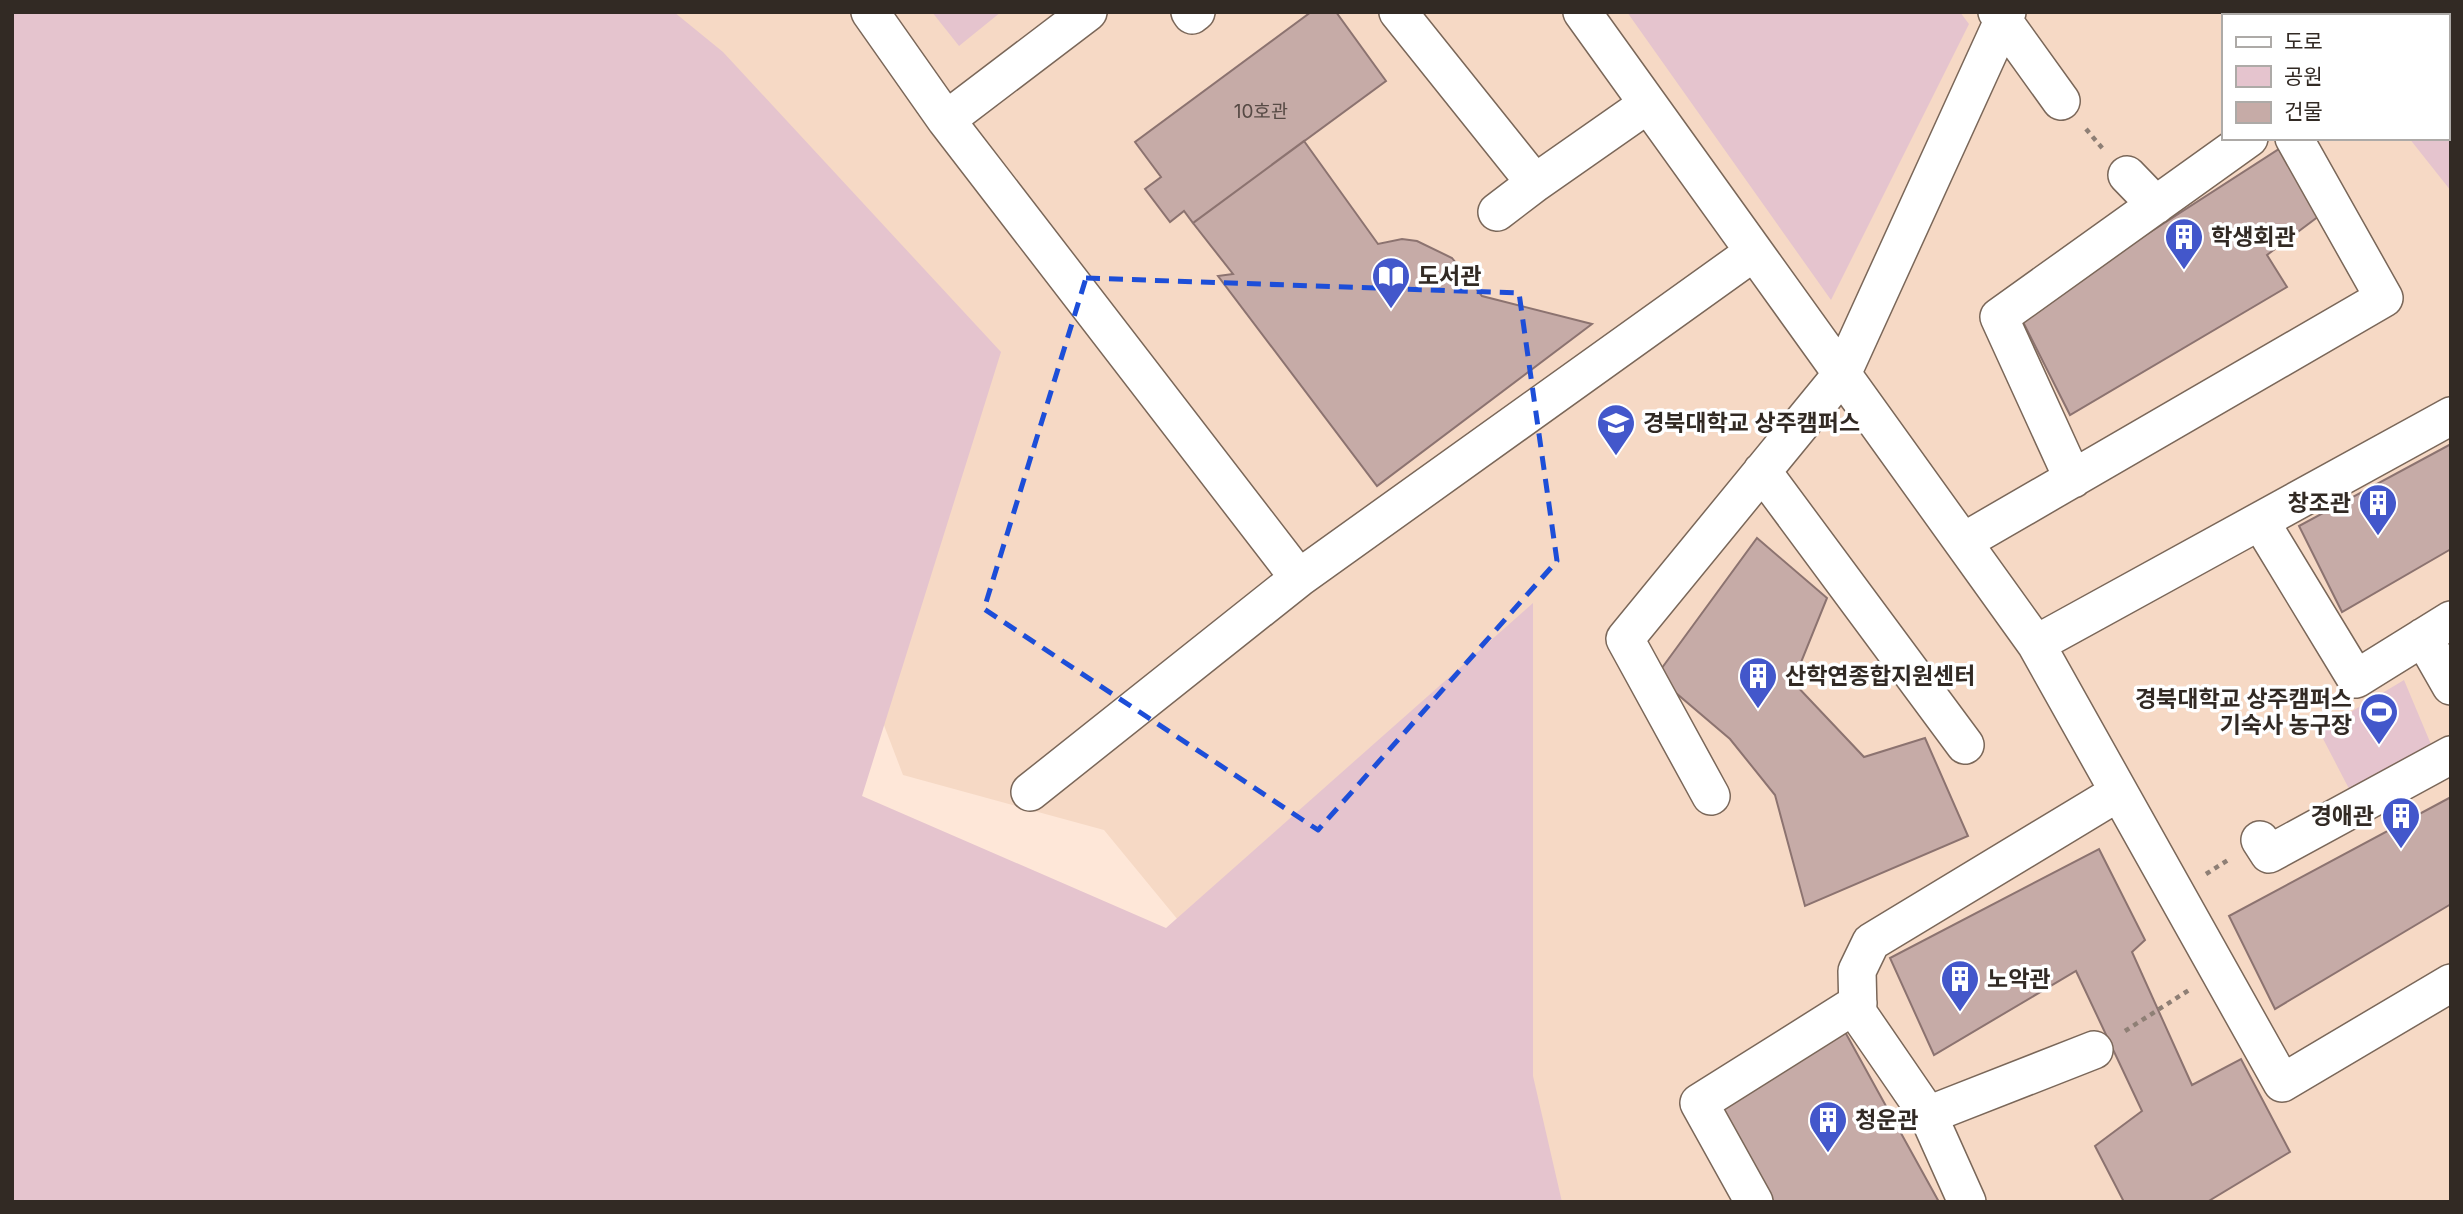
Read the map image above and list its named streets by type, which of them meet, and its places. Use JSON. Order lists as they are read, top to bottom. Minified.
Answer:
{"places":{"building":["학생회관","창조관","산학연종합지원센터","경애관","노악관","청운관"],"library":["도서관"],"school or university":["경북대학교 상주캠퍼스"],"sports":["경북대학교 상주캠퍼스 기숙사 농구장"]},"house_numbers":["10호관"],"legend":["도로","공원","건물"]}
